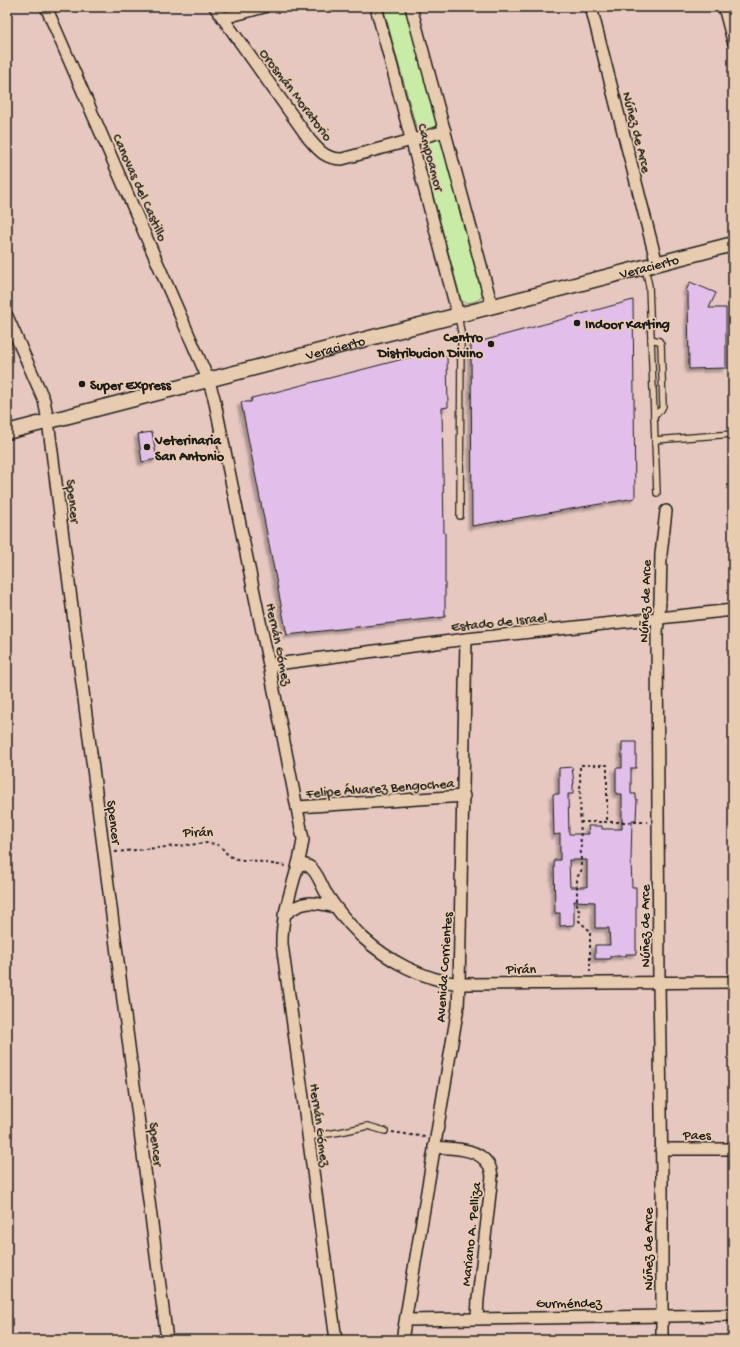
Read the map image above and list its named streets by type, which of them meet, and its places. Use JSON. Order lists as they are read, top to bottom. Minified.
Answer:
{"streets":{"street":["Orosmán Moratorio","Núñez de Arce","Campoamor","Canovas del Castillo","Veracierto","Spencer","Estado de Israel","Hernán Gómez","Felipe Álvarez Bengochea","Pirán","Avenida Corrientes","Paes","Mariano A. Pelliza","Gurméndez"]},"crossings":[["Orosmán Moratorio","Campoamor"],["Núñez de Arce","Veracierto"],["Núñez de Arce","Estado de Israel"],["Núñez de Arce","Pirán"],["Núñez de Arce","Paes"],["Núñez de Arce","Gurméndez"],["Campoamor","Veracierto"],["Canovas del Castillo","Veracierto"],["Canovas del Castillo","Hernán Gómez"],["Veracierto","Spencer"],["Veracierto","Hernán Gómez"],["Spencer","Pirán"],["Estado de Israel","Hernán Gómez"],["Estado de Israel","Avenida Corrientes"],["Hernán Gómez","Felipe Álvarez Bengochea"],["Hernán Gómez","Pirán"],["Felipe Álvarez Bengochea","Avenida Corrientes"],["Pirán","Avenida Corrientes"],["Avenida Corrientes","Mariano A. Pelliza"],["Avenida Corrientes","Gurméndez"],["Mariano A. Pelliza","Gurméndez"]],"places":["Indoor Karting","Centro Distribucion Divino","Super Express","Veterinaria San Antonio"]}
